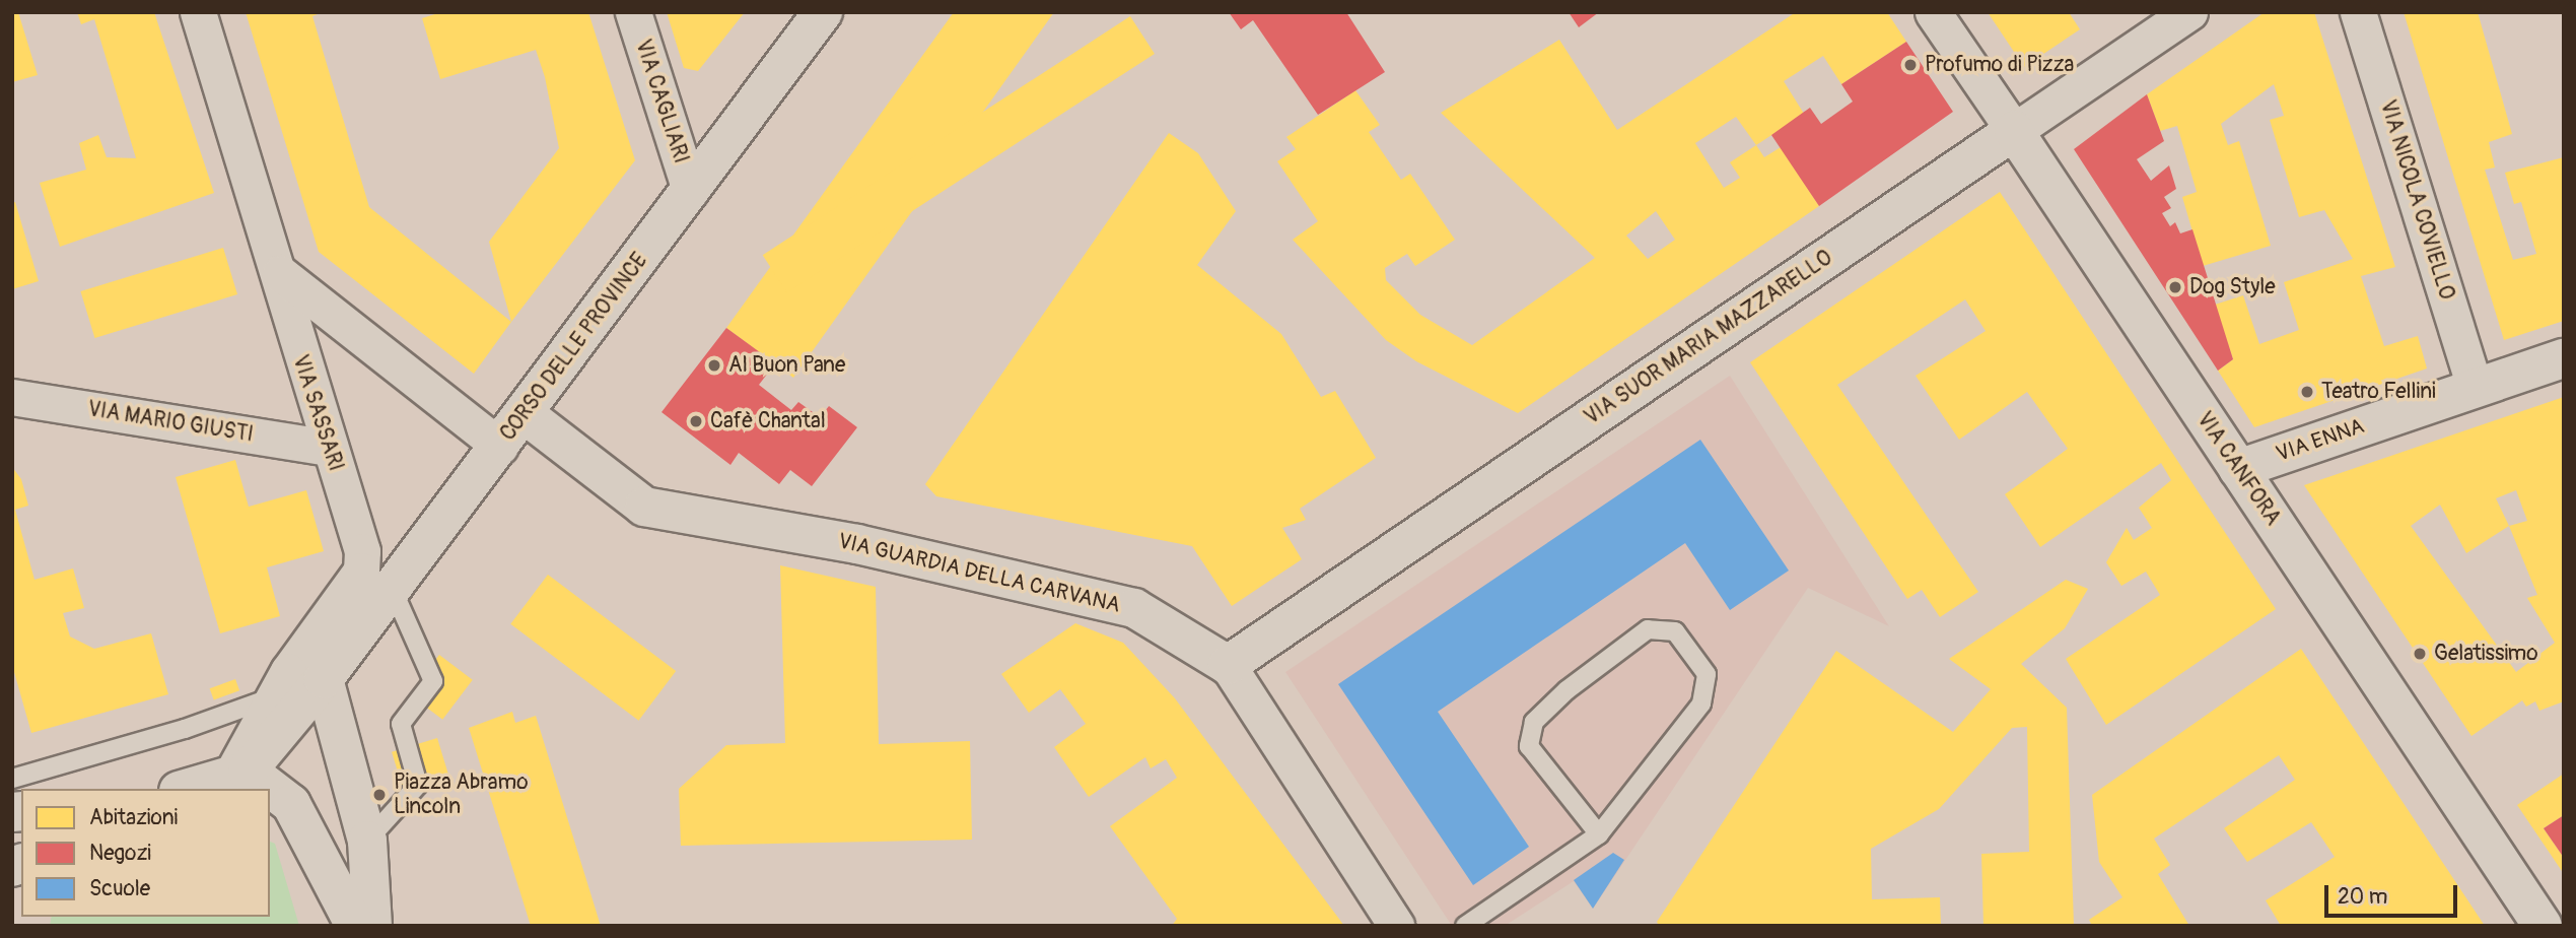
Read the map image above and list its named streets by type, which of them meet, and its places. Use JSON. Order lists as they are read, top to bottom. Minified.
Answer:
{"streets":{"street":["VIA CAGLIARI","VIA NICOLA COVIELLO","VIA SUOR MARIA MAZZARELLO","CORSO DELLE PROVINCE","VIA SASSARI","VIA MARIO GIUSTI","VIA ENNA","VIA CANFORA","VIA GUARDIA DELLA CARVANA"]},"crossings":[["VIA CAGLIARI","CORSO DELLE PROVINCE"],["VIA NICOLA COVIELLO","VIA ENNA"],["VIA SUOR MARIA MAZZARELLO","VIA CANFORA"],["VIA SUOR MARIA MAZZARELLO","VIA GUARDIA DELLA CARVANA"],["CORSO DELLE PROVINCE","VIA GUARDIA DELLA CARVANA"],["VIA SASSARI","VIA MARIO GIUSTI"],["VIA ENNA","VIA CANFORA"]],"places":["Profumo di Pizza","Dog Style","Al Buon Pane","Teatro Fellini","Cafè Chantal","Gelatissimo","Piazza Abramo Lincoln"],"legend":["Abitazioni","Negozi","Scuole"],"scale_bar":"20 m"}
